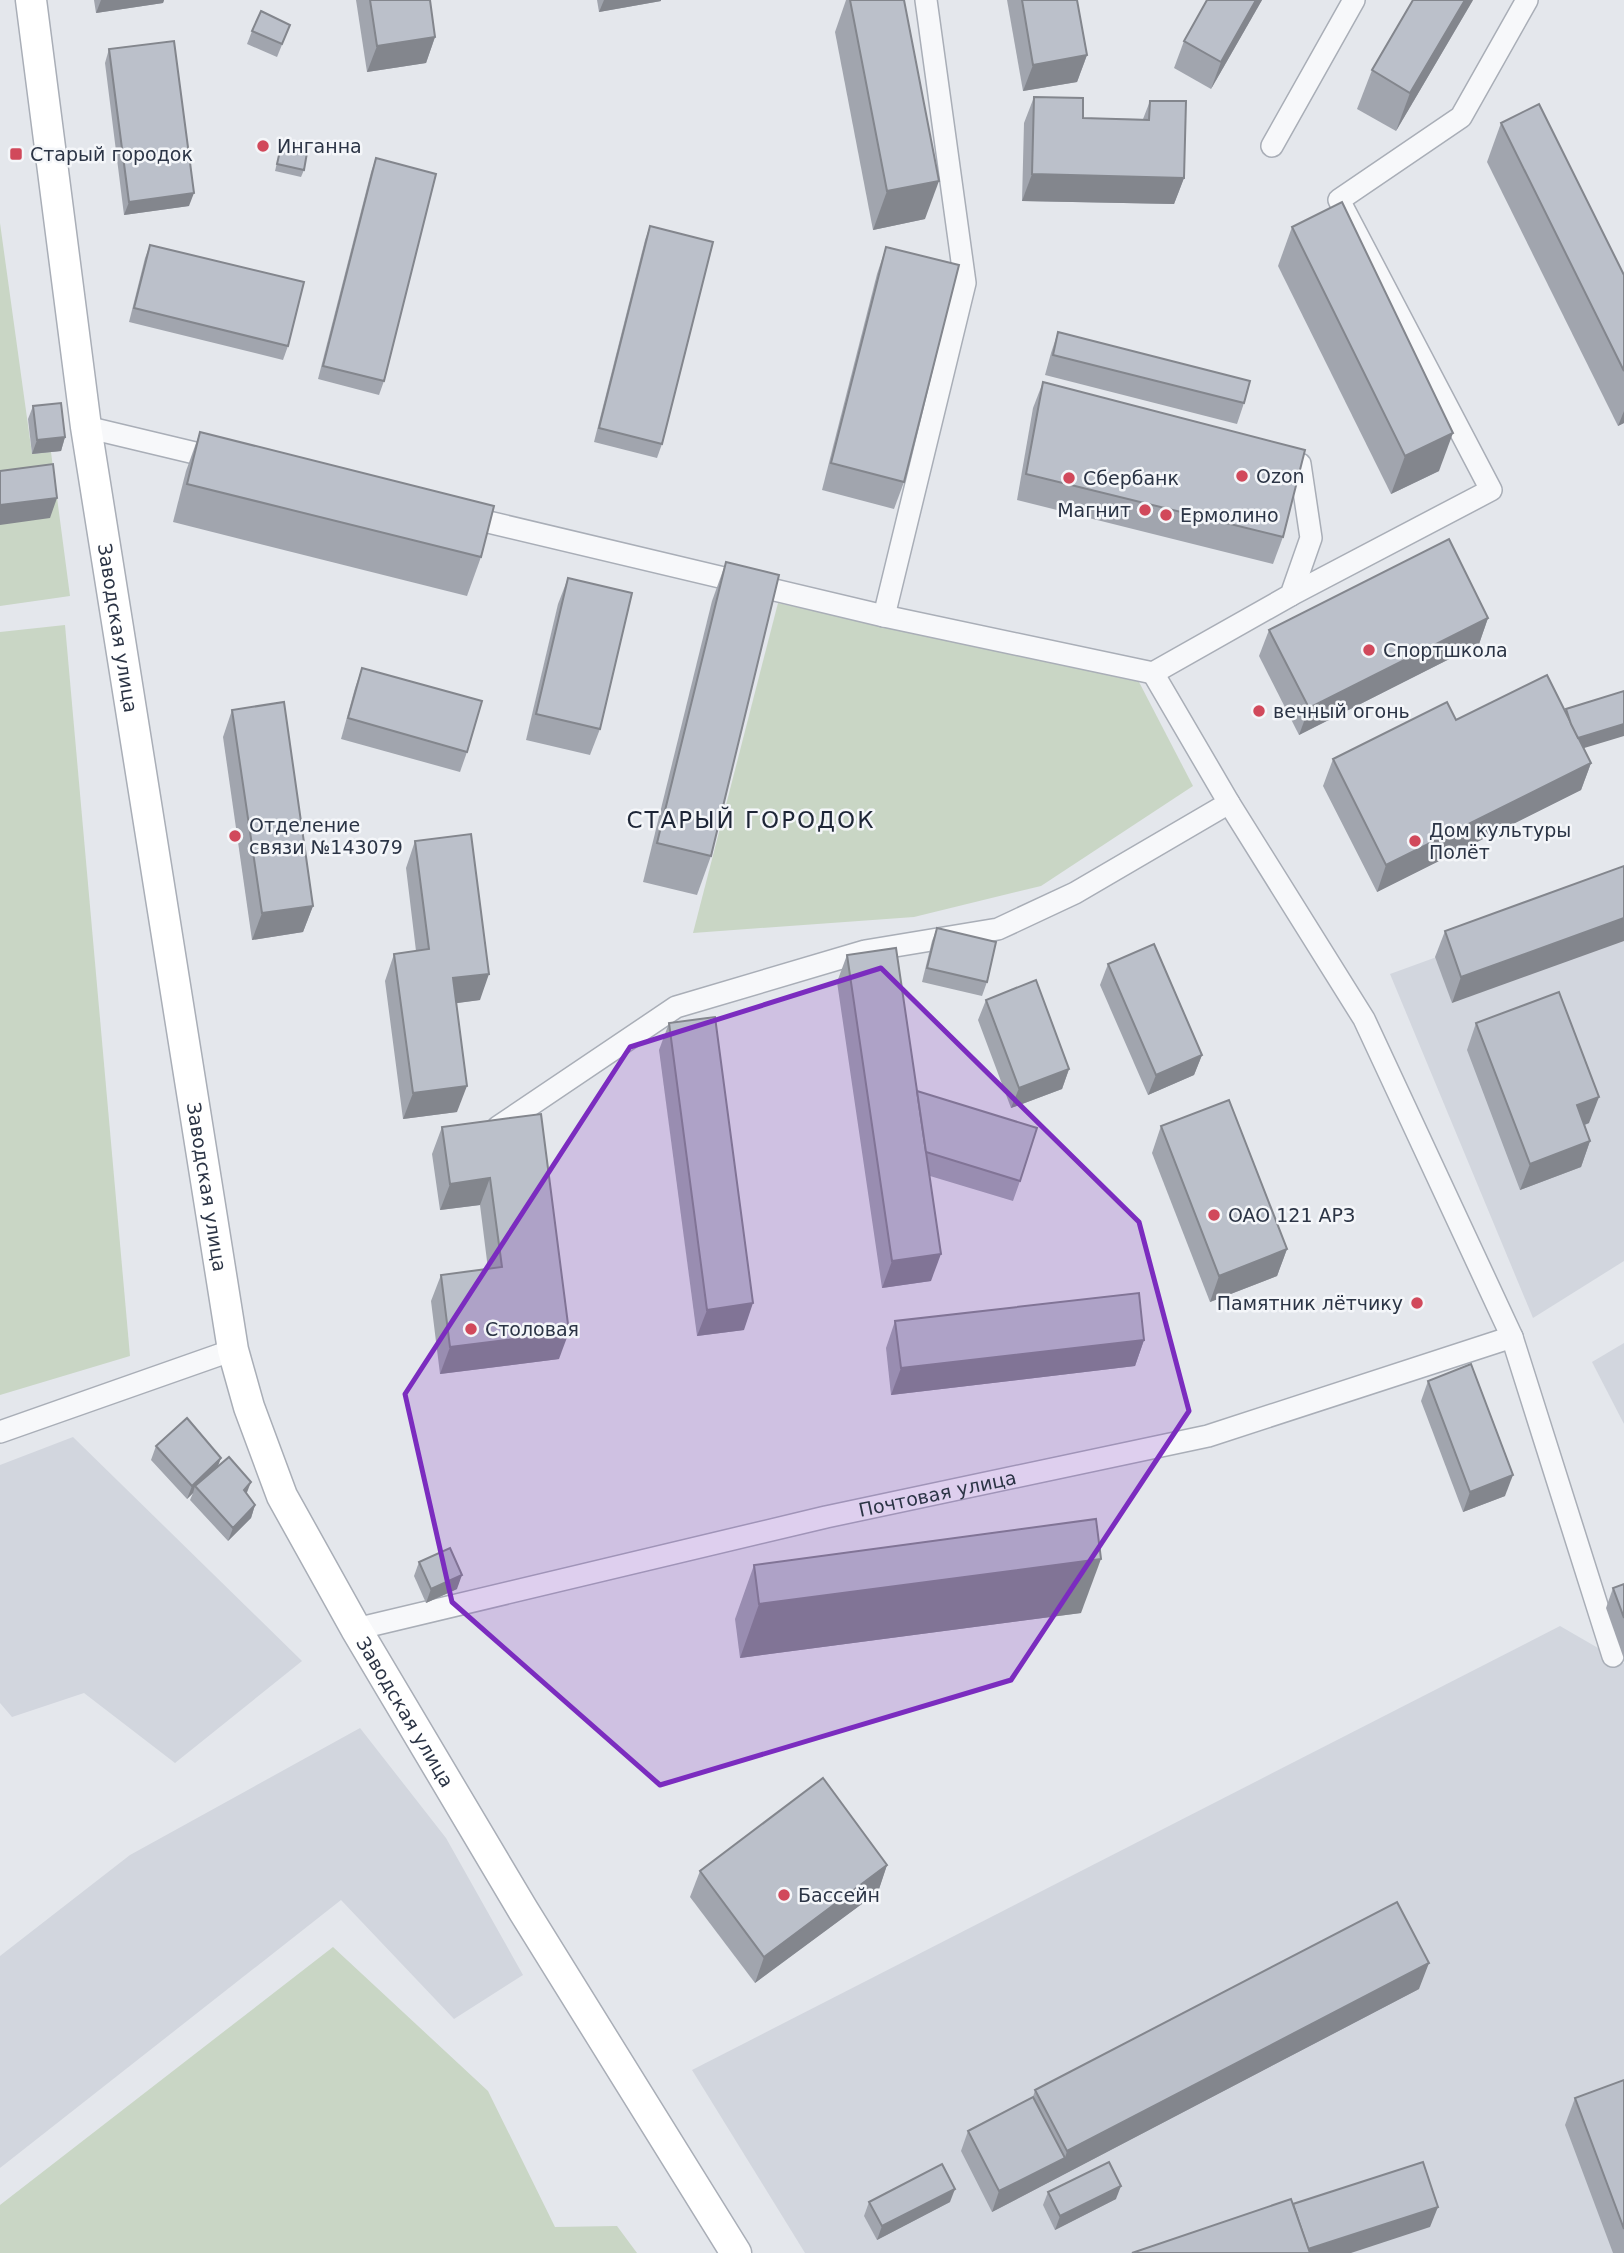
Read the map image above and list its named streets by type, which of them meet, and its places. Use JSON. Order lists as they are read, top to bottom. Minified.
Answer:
{"streets":{"main road":["Заводская улица"],"street":["Почтовая улица"]},"crossings":[["Заводская улица","Почтовая улица"]],"districts":["СТАРЫЙ ГОРОДОК"],"places":{"other":["Инганна","Ozon","Сбербанк","Магнит","Ермолино","Спортшкола","вечный огонь","Отделение связи №143079","Дом культуры Полёт","OAO 121 АРЗ","Памятник лётчику","Столовая","Бассейн"],"transit":["Старый городок"]}}
